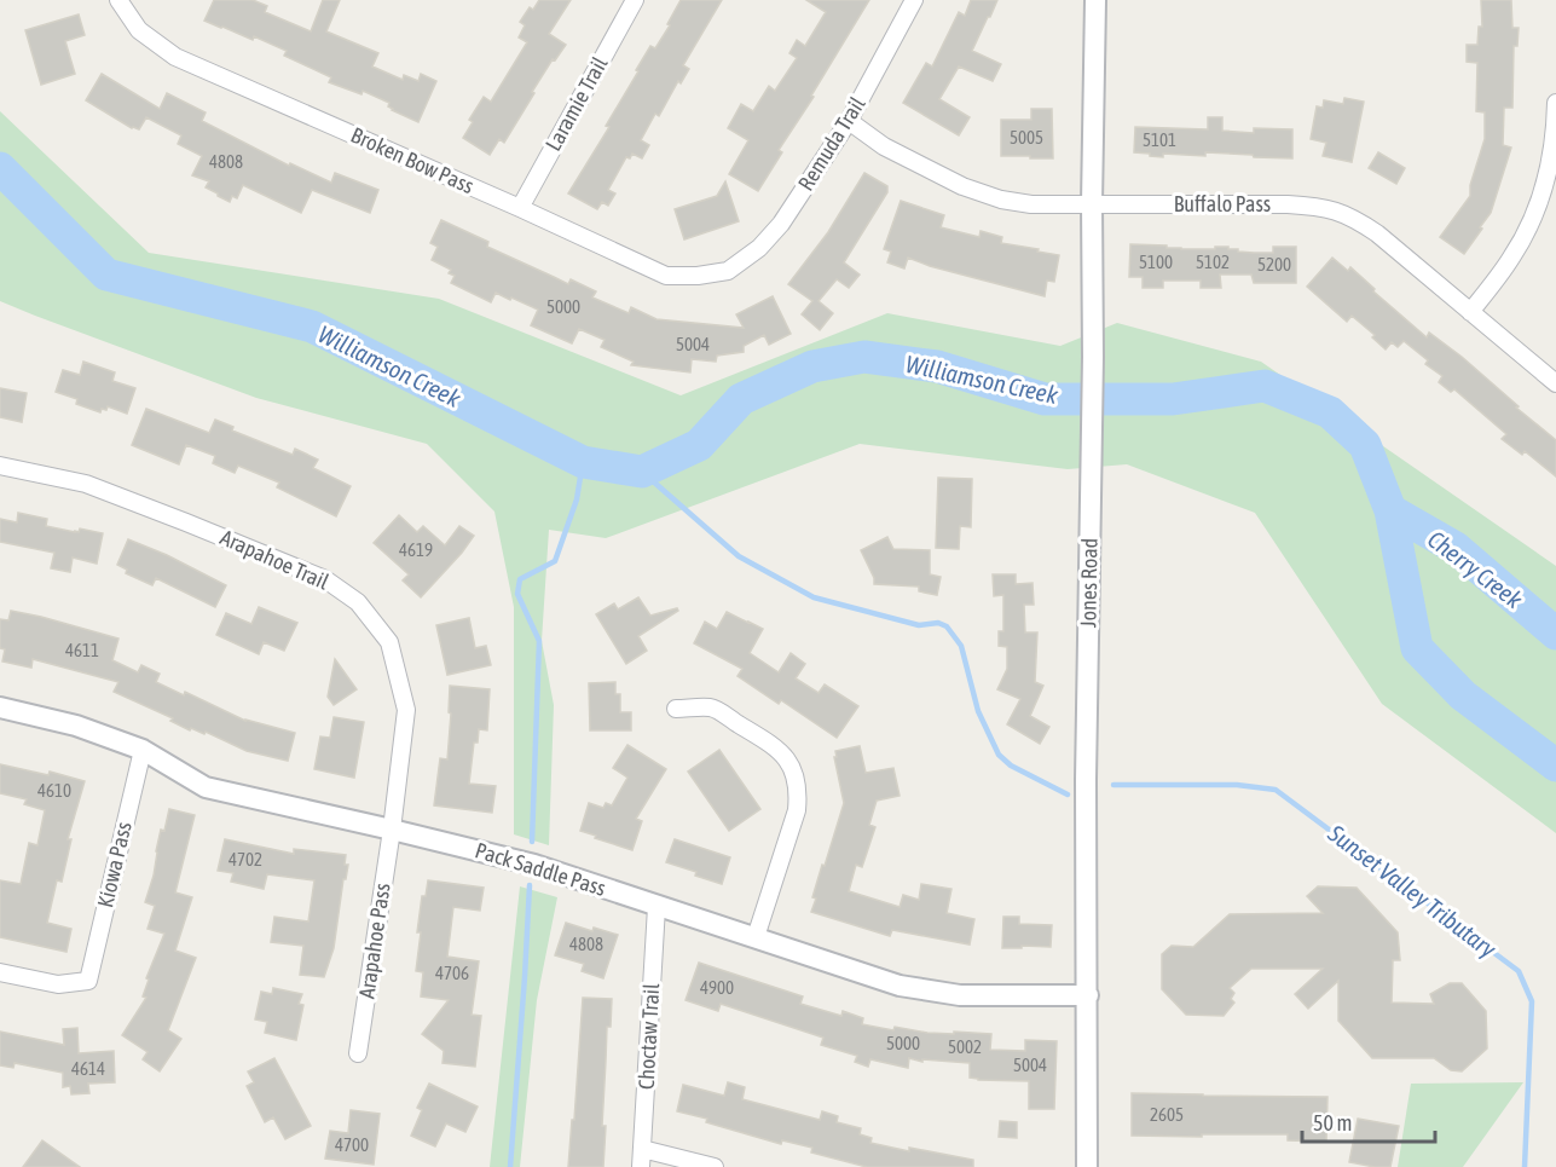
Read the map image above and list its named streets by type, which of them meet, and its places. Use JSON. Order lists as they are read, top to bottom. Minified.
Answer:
{"streets":{"street":["Laramie Trail","Remuda Trail","Broken Bow Pass","Buffalo Pass","Arapahoe Trail","Jones Road","Kiowa Pass","Pack Saddle Pass","Arapahoe Pass","Choctaw Trail"]},"crossings":[["Laramie Trail","Broken Bow Pass"],["Remuda Trail","Broken Bow Pass"],["Remuda Trail","Buffalo Pass"],["Buffalo Pass","Jones Road"],["Arapahoe Trail","Pack Saddle Pass"],["Arapahoe Trail","Arapahoe Pass"],["Jones Road","Pack Saddle Pass"],["Kiowa Pass","Pack Saddle Pass"],["Pack Saddle Pass","Arapahoe Pass"],["Pack Saddle Pass","Choctaw Trail"]],"water":["Williamson Creek","Cherry Creek","Sunset Valley Tributary"],"house_numbers":["5005","5101","4808","5100","5102","5200","5000","5004","4619","4611","4610","4702","4808","4706","4900","5000","5002","5004","4614","2605","4700"],"scale_bar":"50 m"}
